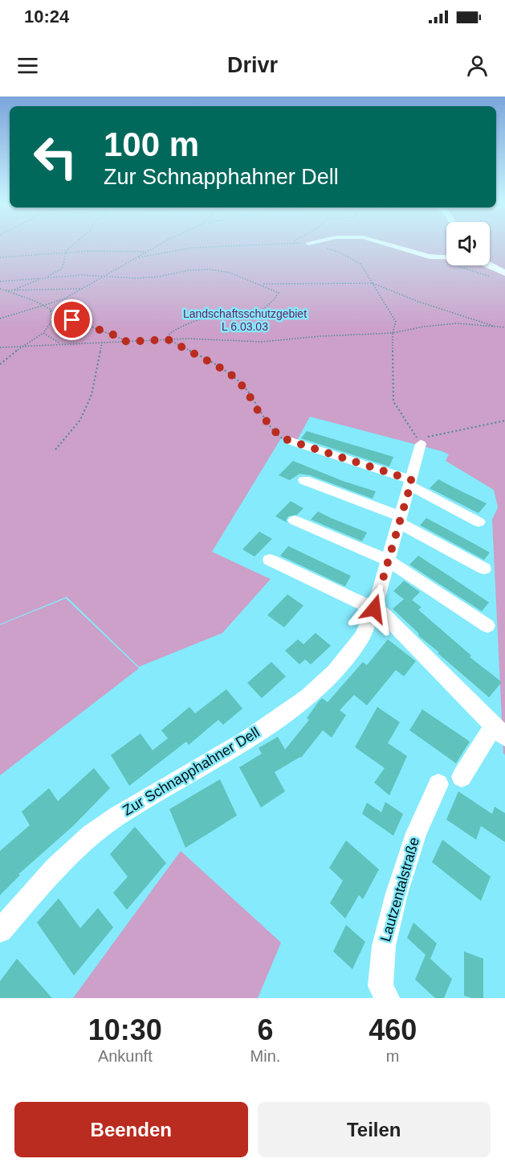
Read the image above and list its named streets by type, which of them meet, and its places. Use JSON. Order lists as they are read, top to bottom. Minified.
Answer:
{"streets":{"street":["Zur Schnapphahner Dell","Lautzentalstraße"]},"parks":["Landschaftsschutzgebiet L 6.03.03"],"page":{"status":"10:24","header":"Drivr","turn":["100 m","Zur Schnapphahner Dell"],"eta":["10:30","Ankunft","6","Min.","460","m"],"buttons":["Beenden","Teilen"]}}
